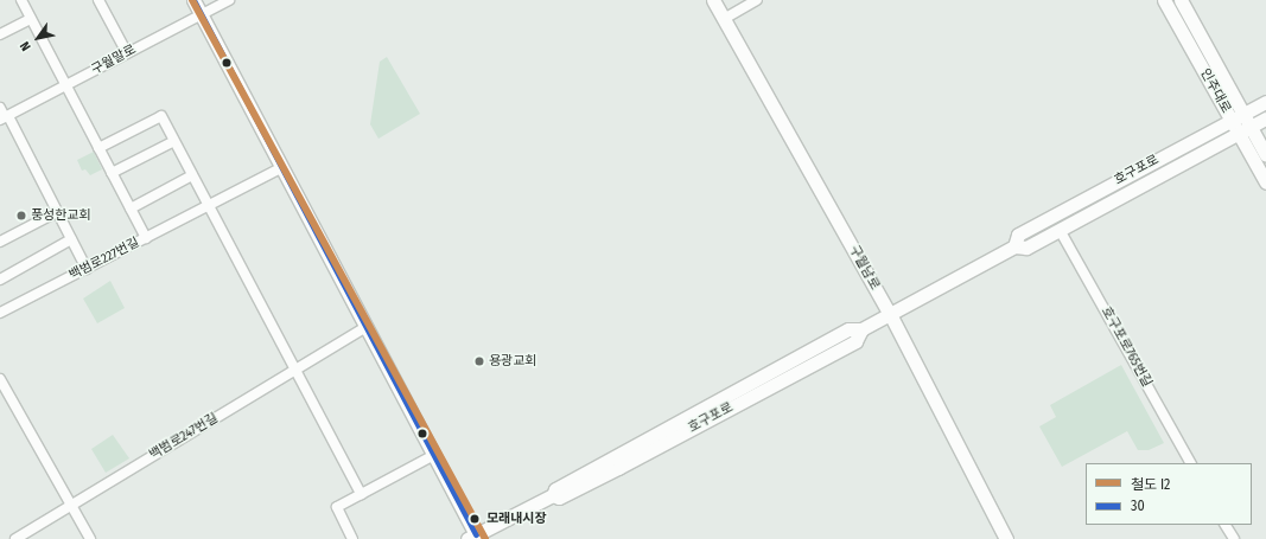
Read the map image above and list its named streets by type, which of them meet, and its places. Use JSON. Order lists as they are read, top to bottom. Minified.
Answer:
{"streets":{"main road":["인주대로","호구포로","구월남로"],"street":["구월말로","백범로227번길","호구포로765번길","백범로247번길"]},"crossings":[["인주대로","호구포로"],["호구포로","구월남로"],["호구포로","호구포로765번길"]],"places":["풍성한교회","용광교회","모래내시장"],"lines":["rail line I2","transit line 30"],"legend":["철도 I2","30"],"north":"bottom left"}
